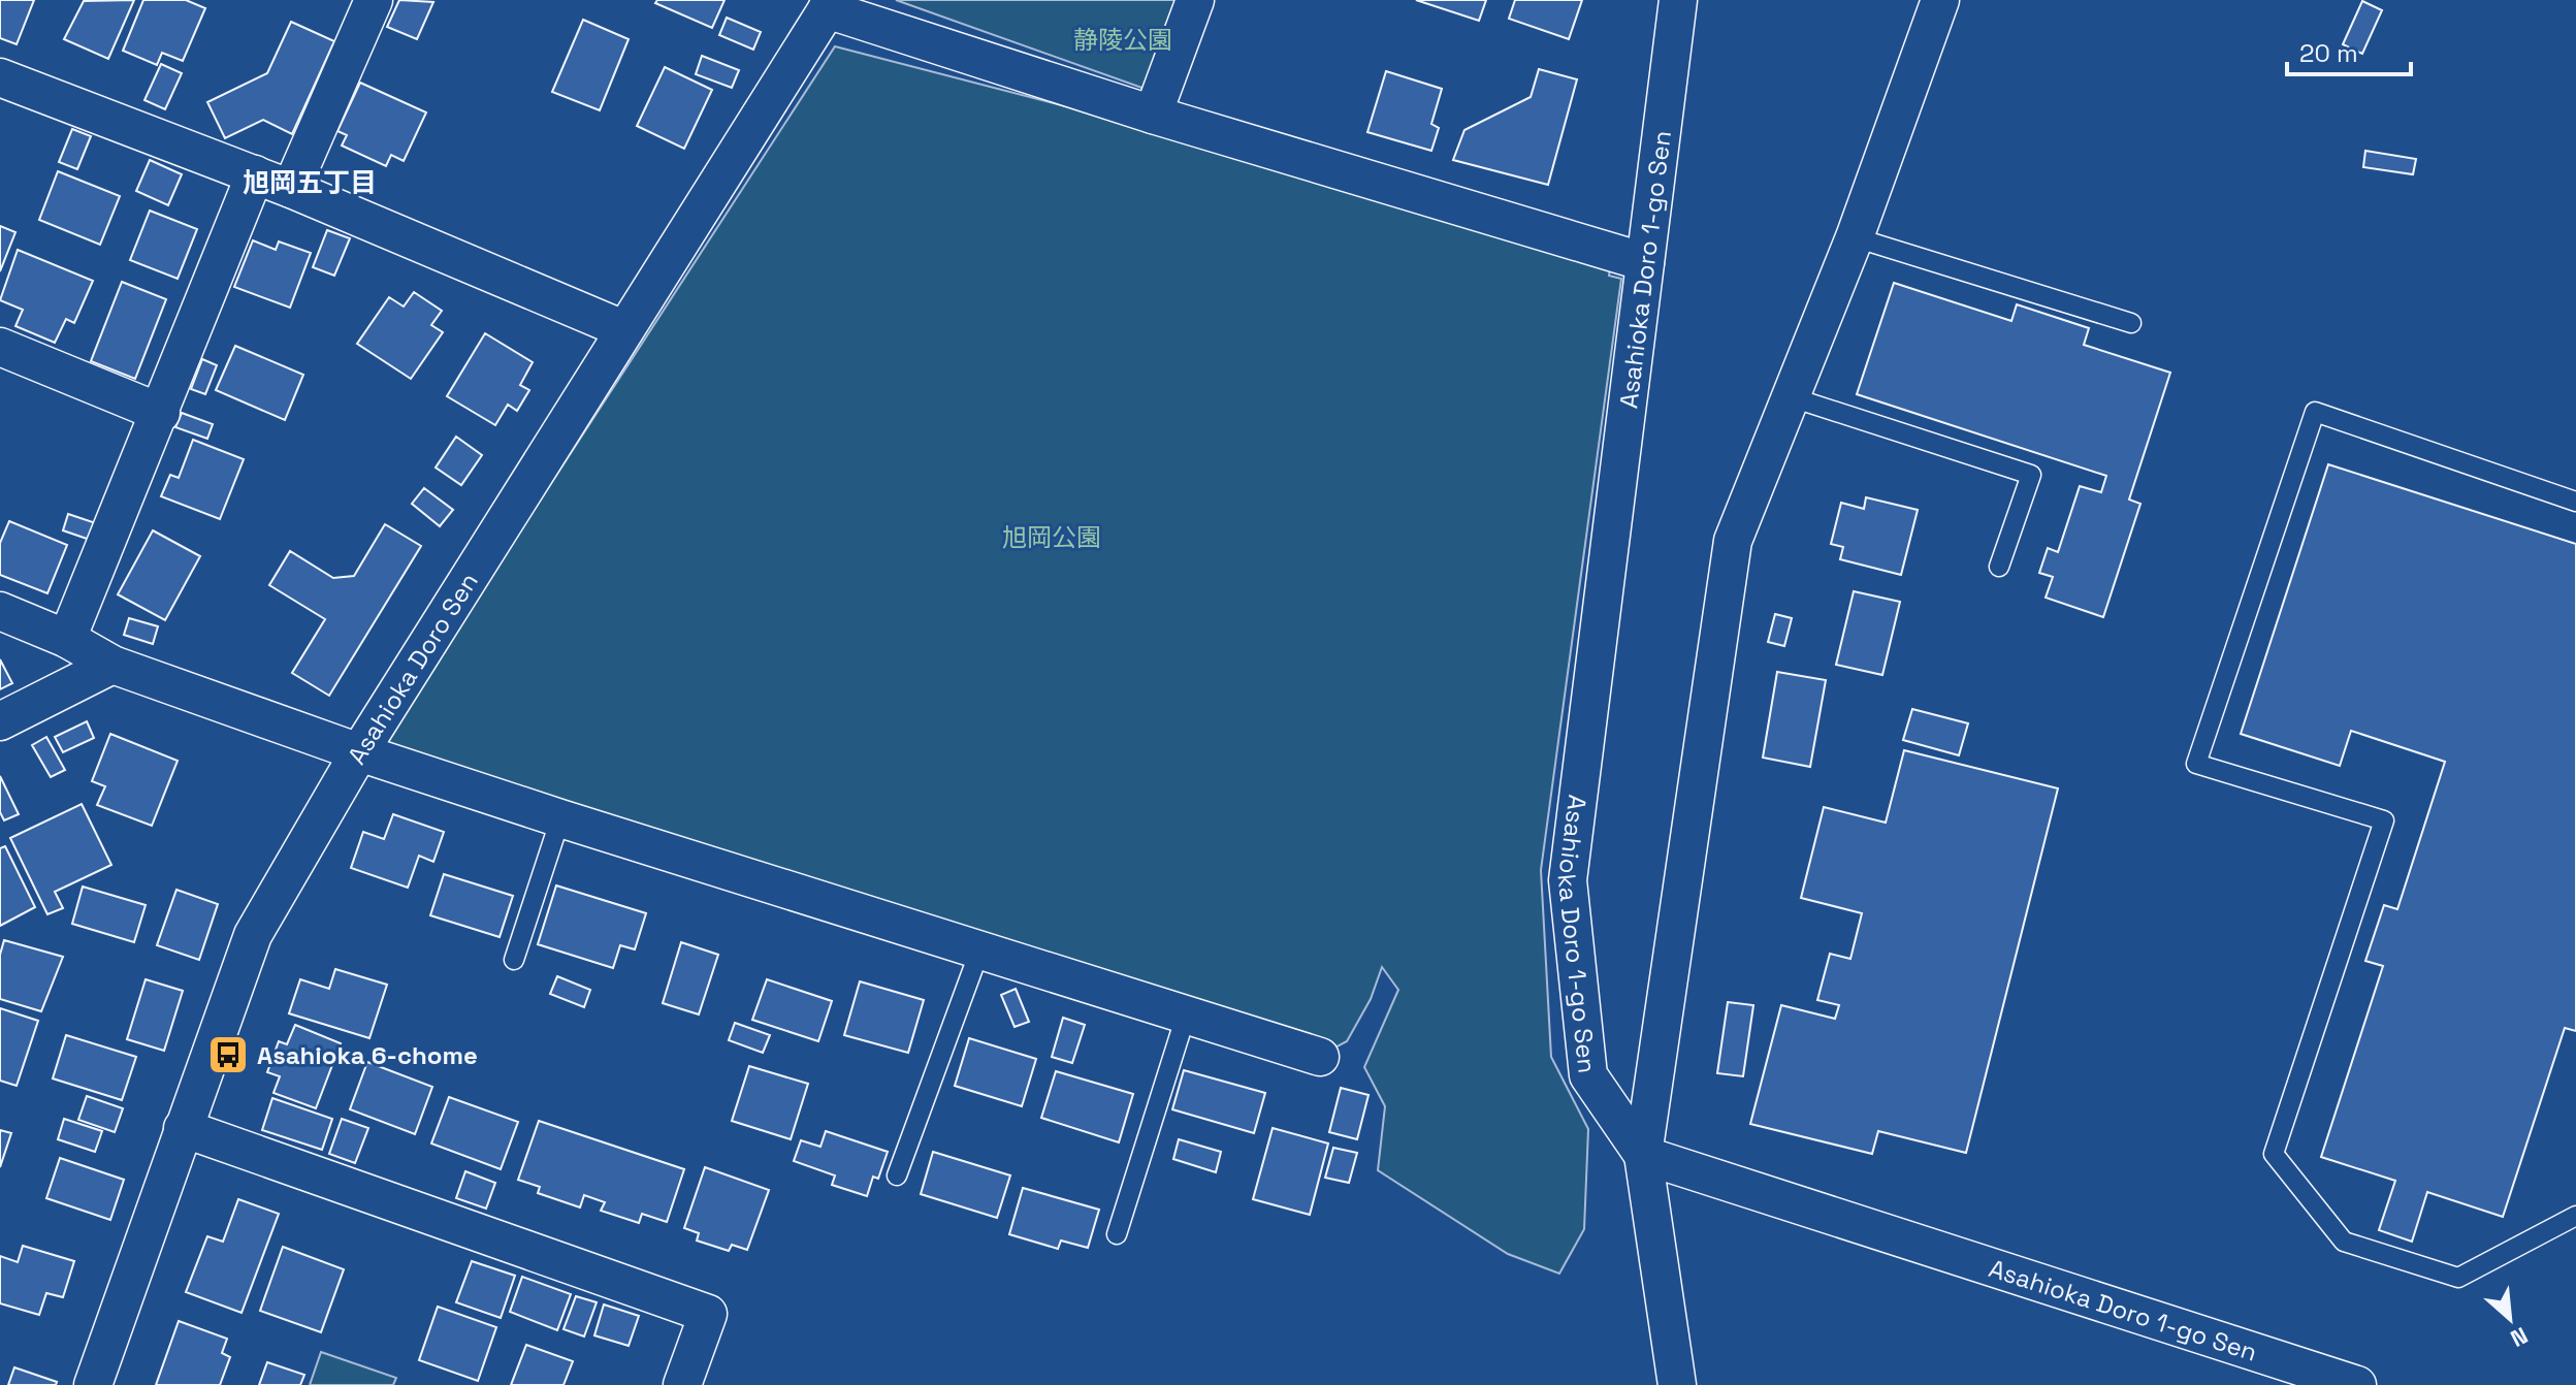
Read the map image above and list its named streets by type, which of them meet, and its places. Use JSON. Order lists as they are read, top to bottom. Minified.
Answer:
{"streets":{"street":["Asahioka Doro 1-go Sen","Asahioka Doro Sen"]},"districts":["旭岡五丁目"],"parks":["静陵公園","旭岡公園"],"places":{"bus stop":["Asahioka 6-chome"]},"scale_bar":"20 m","north":"bottom right"}
